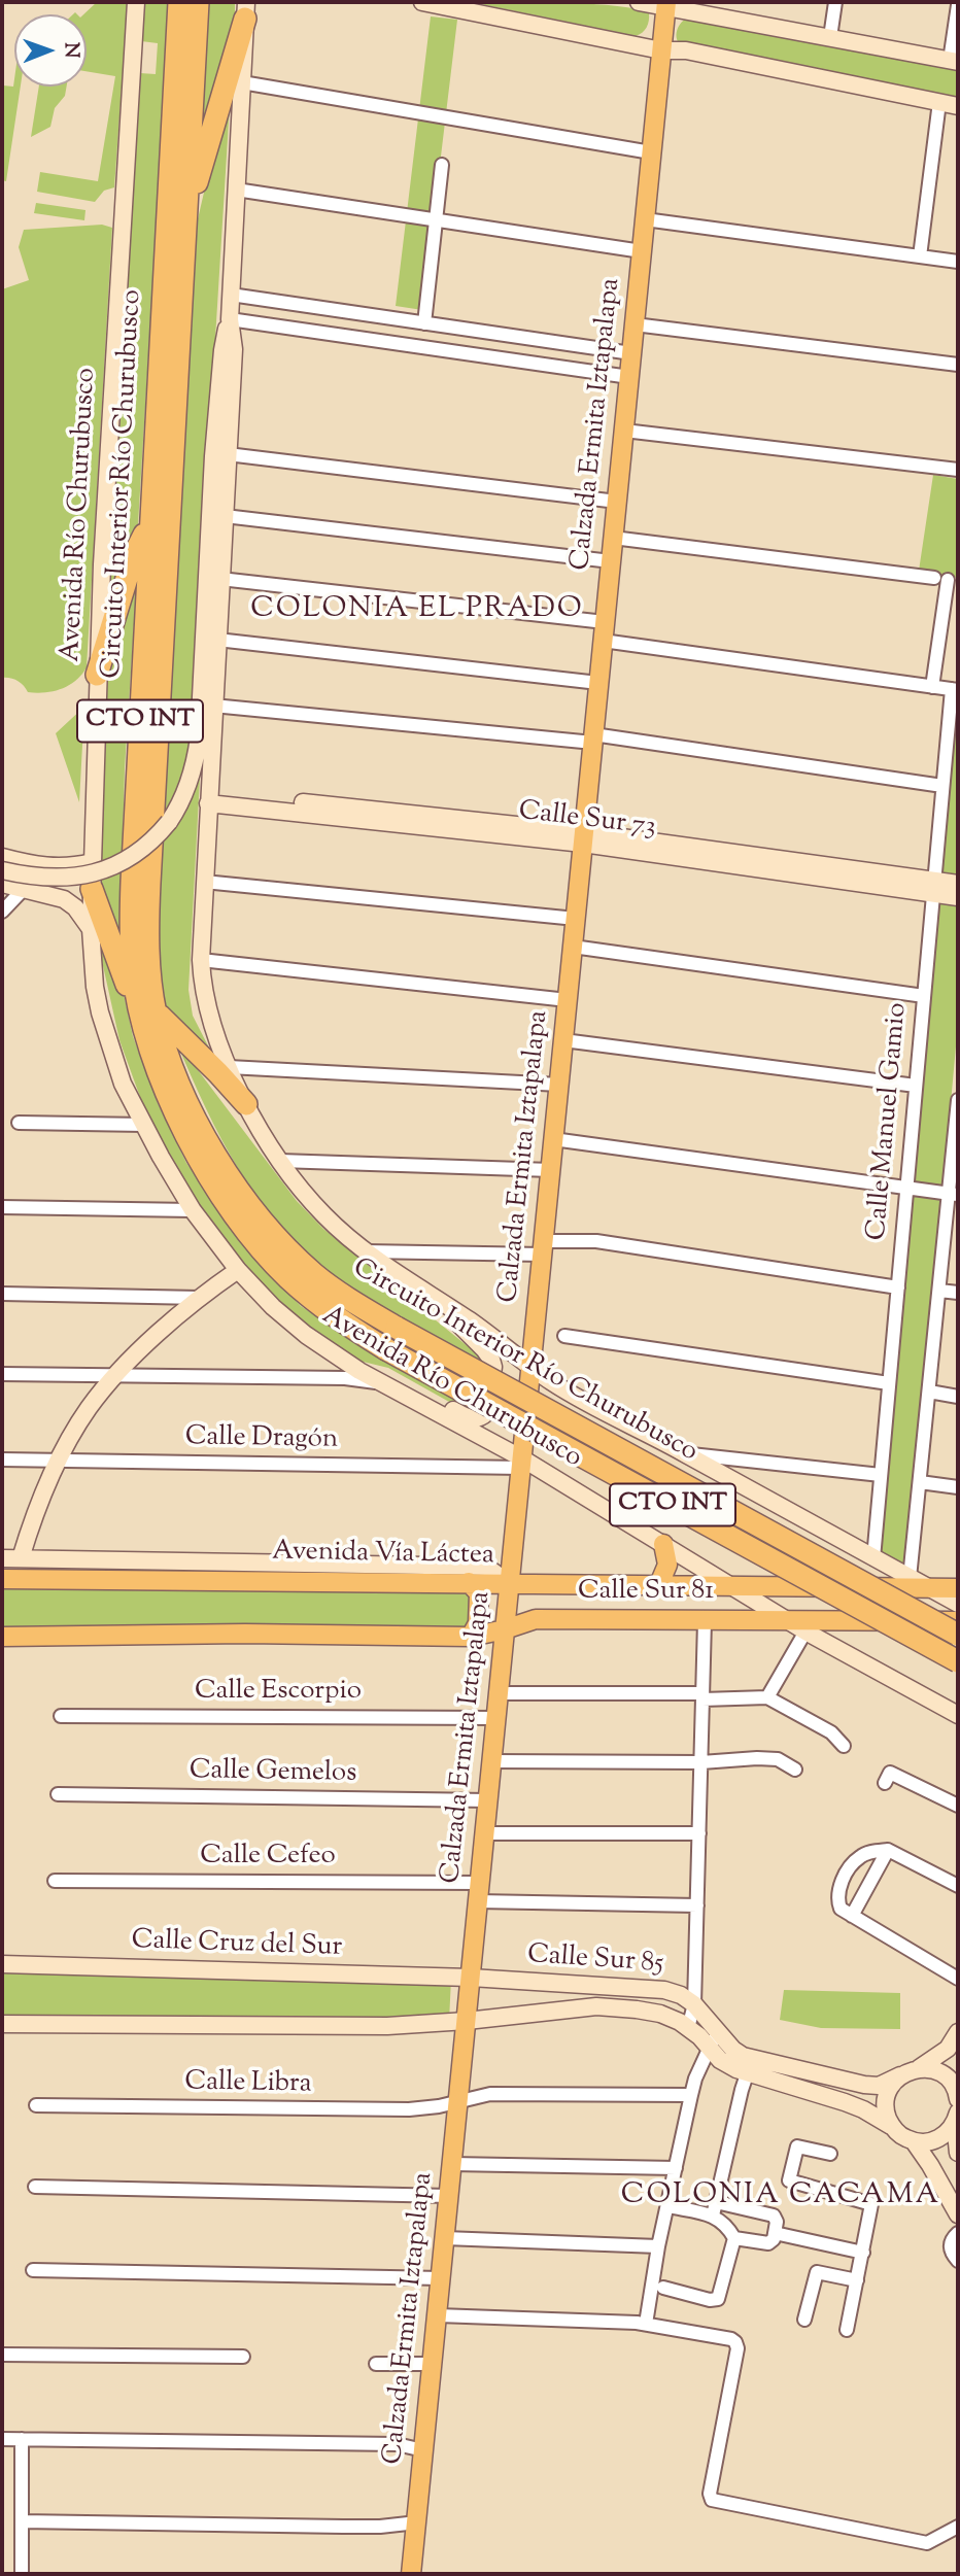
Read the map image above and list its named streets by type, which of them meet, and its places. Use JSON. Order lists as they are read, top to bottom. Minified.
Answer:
{"streets":{"highway":["Circuito Interior Río Churubusco","CTO INT"],"main road":["Calzada Ermita Iztapalapa","Avenida Río Churubusco","Calle Sur 73","Avenida Vía Láctea","Calle Sur 81","Calle Cruz del Sur","Calle Sur 85"],"street":["Calle Manuel Gamio","Calle Dragón","Calle Escorpio","Calle Gemelos","Calle Cefeo","Calle Libra"]},"crossings":[["Calzada Ermita Iztapalapa","Avenida Río Churubusco"],["Calzada Ermita Iztapalapa","Calle Sur 73"],["Calzada Ermita Iztapalapa","Calle Dragón"],["Calzada Ermita Iztapalapa","Avenida Vía Láctea"],["Calzada Ermita Iztapalapa","Calle Sur 81"],["Calzada Ermita Iztapalapa","Calle Escorpio"],["Calzada Ermita Iztapalapa","Calle Gemelos"],["Calzada Ermita Iztapalapa","Calle Cefeo"],["Calzada Ermita Iztapalapa","Calle Cruz del Sur"],["Calzada Ermita Iztapalapa","Calle Sur 85"],["Calzada Ermita Iztapalapa","Calle Libra"],["Avenida Río Churubusco","Calle Sur 73"],["Avenida Río Churubusco","Calle Manuel Gamio"],["Avenida Río Churubusco","Calle Dragón"],["Avenida Río Churubusco","Calle Sur 81"],["Calle Sur 73","Calle Manuel Gamio"],["Avenida Vía Láctea","Calle Sur 81"],["Calle Cruz del Sur","Calle Sur 85"]],"districts":["COLONIA EL PRADO","COLONIA CACAMA"],"north":"right"}
